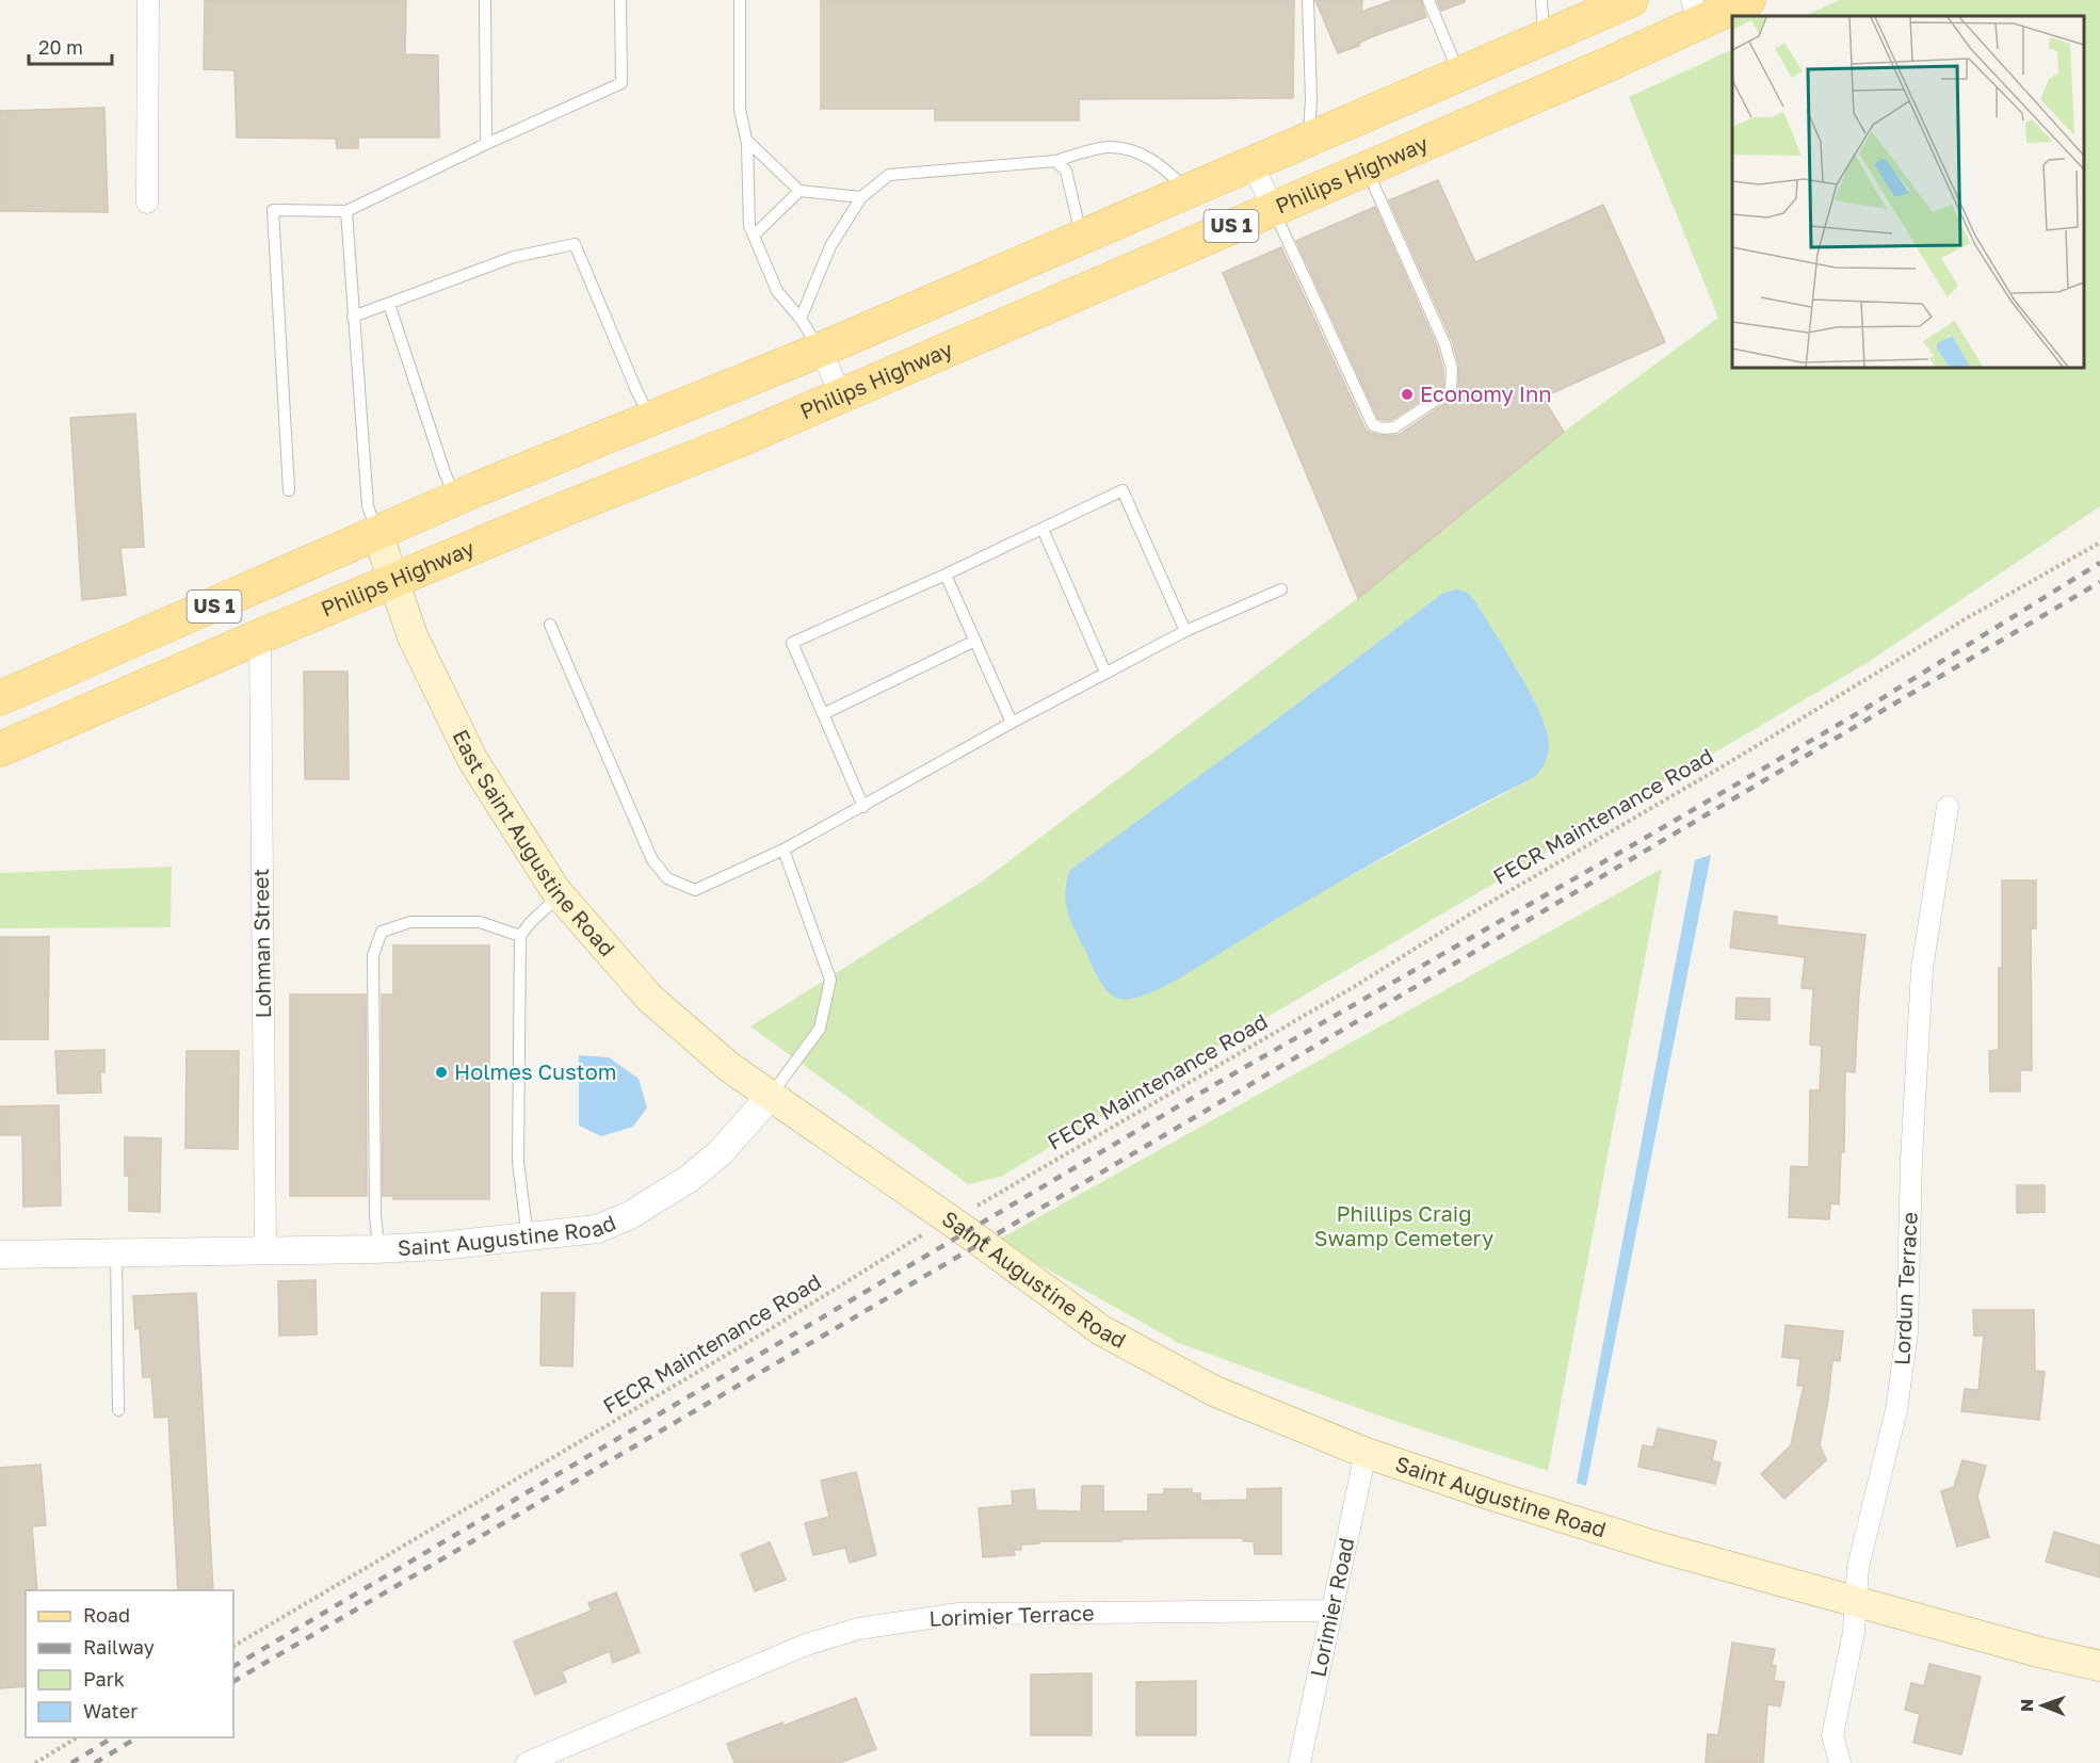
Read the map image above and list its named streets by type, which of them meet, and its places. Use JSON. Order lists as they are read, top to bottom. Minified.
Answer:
{"streets":{"main road":["Philips Highway","US 1","East Saint Augustine Road","Saint Augustine Road"],"street":["Lohman Street","Lordun Terrace","Lorimier Road","Lorimier Terrace"],"path":["FECR Maintenance Road"]},"crossings":[["Philips Highway","East Saint Augustine Road"],["Philips Highway","Lohman Street"],["US 1","East Saint Augustine Road"],["FECR Maintenance Road","Saint Augustine Road"],["East Saint Augustine Road","Saint Augustine Road"],["Lohman Street","Saint Augustine Road"],["Saint Augustine Road","Lordun Terrace"],["Saint Augustine Road","Lorimier Road"],["Lorimier Road","Lorimier Terrace"]],"parks":["Phillips Craig Swamp Cemetery"],"places":["Economy Inn","Holmes Custom"],"legend":["Road","Railway","Park","Water"],"scale_bar":"20 m","north":"left"}
